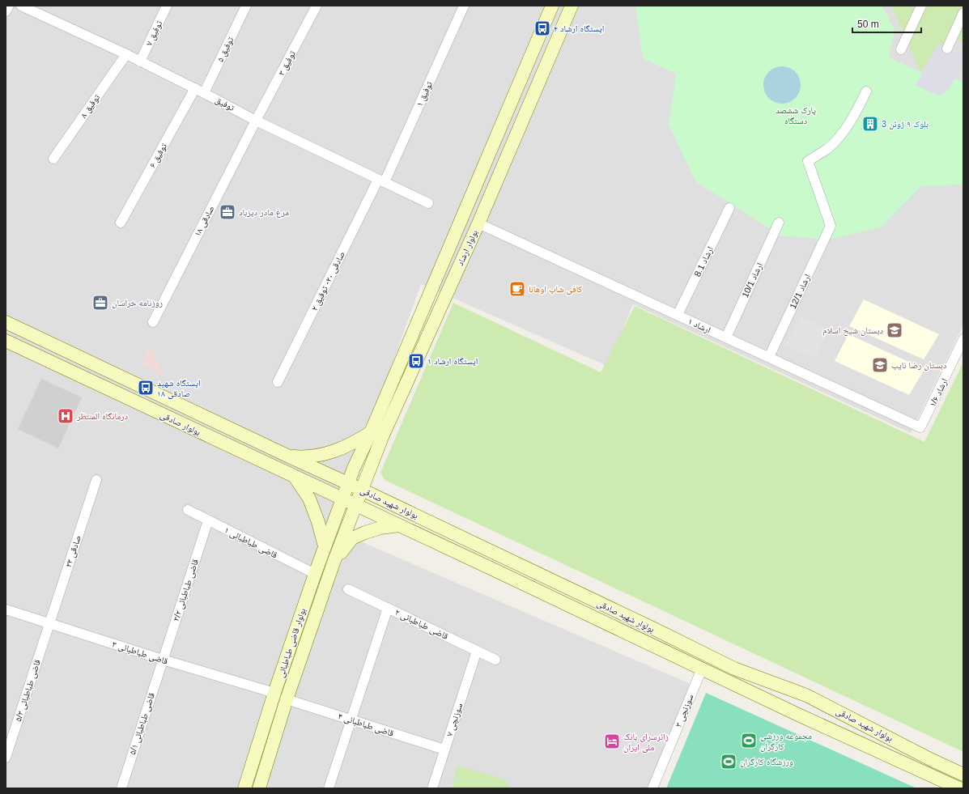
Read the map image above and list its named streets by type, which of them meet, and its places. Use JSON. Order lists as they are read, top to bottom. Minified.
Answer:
{"streets":{"main road":["بولوار ارشاد","بولوار صادقی","بولوار شهید صادقی","بولوار قاضی طباطبائی"],"street":["توفیق ۷","توفیق ۵","توفیق ۳","توفیق ۱","توفیق","توفیق ۸","توفیق ۶","صادقی ۱۸","ارشاد 8.1","ارشاد 10/1","صادقی ۲۰- توفیق ۲","ارشاد 12/1","ارشاد ۱","ارشاد ۱/۶","قاضی طباطبائی ۱","صادقی ۲۳","قاضی طباطبائی ۳/۲","قاضی طباطبائی ۲","قاضی طباطبائی ۳","قاضی طباطبائی ۵/۳","سوزنچی ۳","سوزنچی ۷","قاضی طباطبائی ۵/۱","قاضی طباطبائی ۴"]},"crossings":[["توفیق ۷","توفیق"],["توفیق ۵","توفیق"],["توفیق ۵","توفیق ۶"],["توفیق ۳","توفیق"],["توفیق ۳","صادقی ۱۸"],["توفیق ۱","توفیق"],["توفیق ۱","صادقی ۲۰- توفیق ۲"],["توفیق","توفیق ۸"],["توفیق","توفیق ۶"],["توفیق","صادقی ۱۸"],["توفیق","صادقی ۲۰- توفیق ۲"],["بولوار ارشاد","ارشاد ۱"],["بولوار ارشاد","بولوار صادقی"],["بولوار ارشاد","بولوار شهید صادقی"],["بولوار ارشاد","بولوار قاضی طباطبائی"],["ارشاد 8.1","ارشاد ۱"],["ارشاد 10/1","ارشاد ۱"],["ارشاد 12/1","ارشاد ۱"],["ارشاد ۱","ارشاد ۱/۶"],["بولوار صادقی","بولوار شهید صادقی"],["بولوار صادقی","بولوار قاضی طباطبائی"],["بولوار شهید صادقی","بولوار قاضی طباطبائی"],["بولوار شهید صادقی","سوزنچی ۳"],["قاضی طباطبائی ۱","قاضی طباطبائی ۳/۲"],["قاضی طباطبائی ۱","بولوار قاضی طباطبائی"],["صادقی ۲۳","قاضی طباطبائی ۳"],["صادقی ۲۳","قاضی طباطبائی ۵/۳"],["قاضی طباطبائی ۳/۲","قاضی طباطبائی ۳"],["قاضی طباطبائی ۳/۲","قاضی طباطبائی ۵/۱"],["قاضی طباطبائی ۲","سوزنچی ۷"],["بولوار قاضی طباطبائی","قاضی طباطبائی ۳"],["بولوار قاضی طباطبائی","قاضی طباطبائی ۴"],["قاضی طباطبائی ۳","قاضی طباطبائی ۵/۳"],["قاضی طباطبائی ۳","قاضی طباطبائی ۵/۱"],["سوزنچی ۷","قاضی طباطبائی ۴"]],"parks":["پارک‌ ششصد دستگاه"],"places":{"bus stop":["ایستگاه ارشاد ۴","ایستگاه ارشاد ۱","ایستگاه شهید صادقی ۱۸"],"building":["بلوک ۹ ژوئن 3"],"office":["مرغ مادر دیزباد","روزنامه خراسان"],"cafe":["کافی شاپ اوهانا"],"school or university":["دبستان شیخ اسلام","دبستان رضا نایب"],"hospital":["درمانگاه المنتظر"],"sports":["مجموعه ورزشی کارگران","ورزشگاه کارگران"],"hotel":["زائرسرای بانک ملی ایران"]},"scale_bar":"50 m"}
